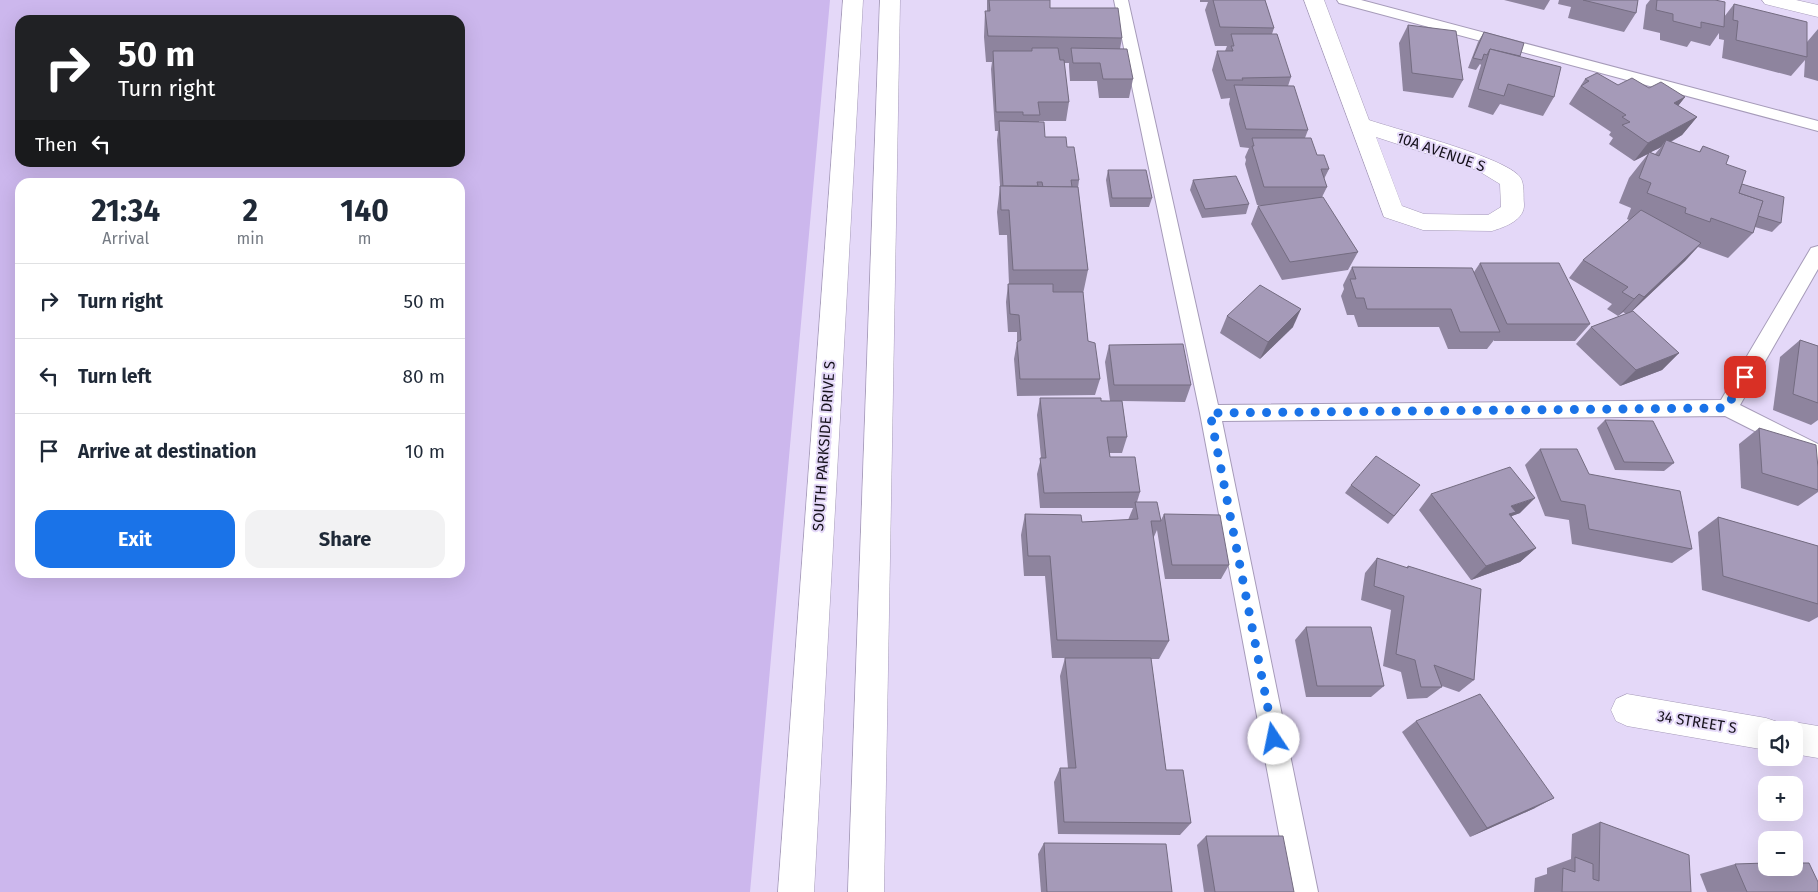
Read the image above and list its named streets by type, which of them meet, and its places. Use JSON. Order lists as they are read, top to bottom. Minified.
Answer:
{"streets":{"main road":["10A AVENUE S","SOUTH PARKSIDE DRIVE S","34 STREET S"]},"page":{"turn":["50 m","Turn right"],"then":"Then","eta":["21:34","Arrival","2","min","140","m"],"list":[{"name":"Turn right","value":"50 m"},{"name":"Turn left","value":"80 m"},{"name":"Arrive at destination","value":"10 m"}],"buttons":["Exit","Share"],"map_buttons":["+","−"]}}
